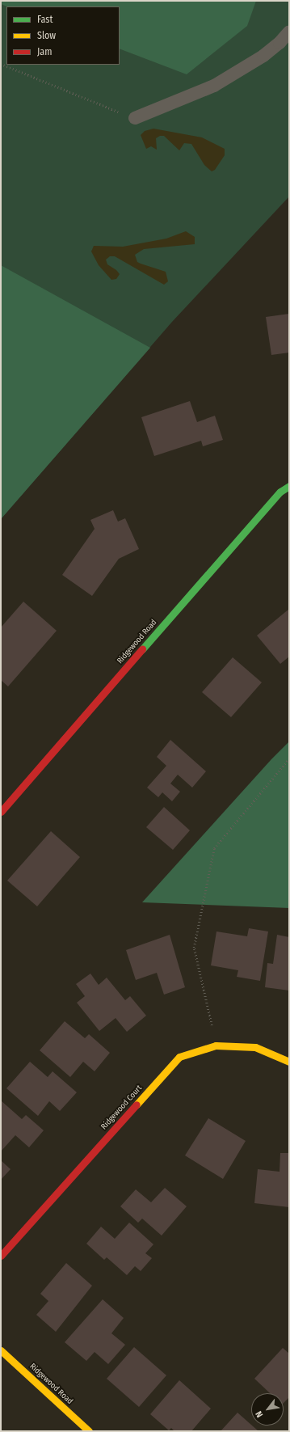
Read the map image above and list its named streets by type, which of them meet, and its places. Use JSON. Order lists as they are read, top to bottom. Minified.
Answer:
{"streets":{"street":["Ridgewood Road","Ridgewood Court"]},"legend":["Fast","Slow","Jam"],"north":"bottom left"}
